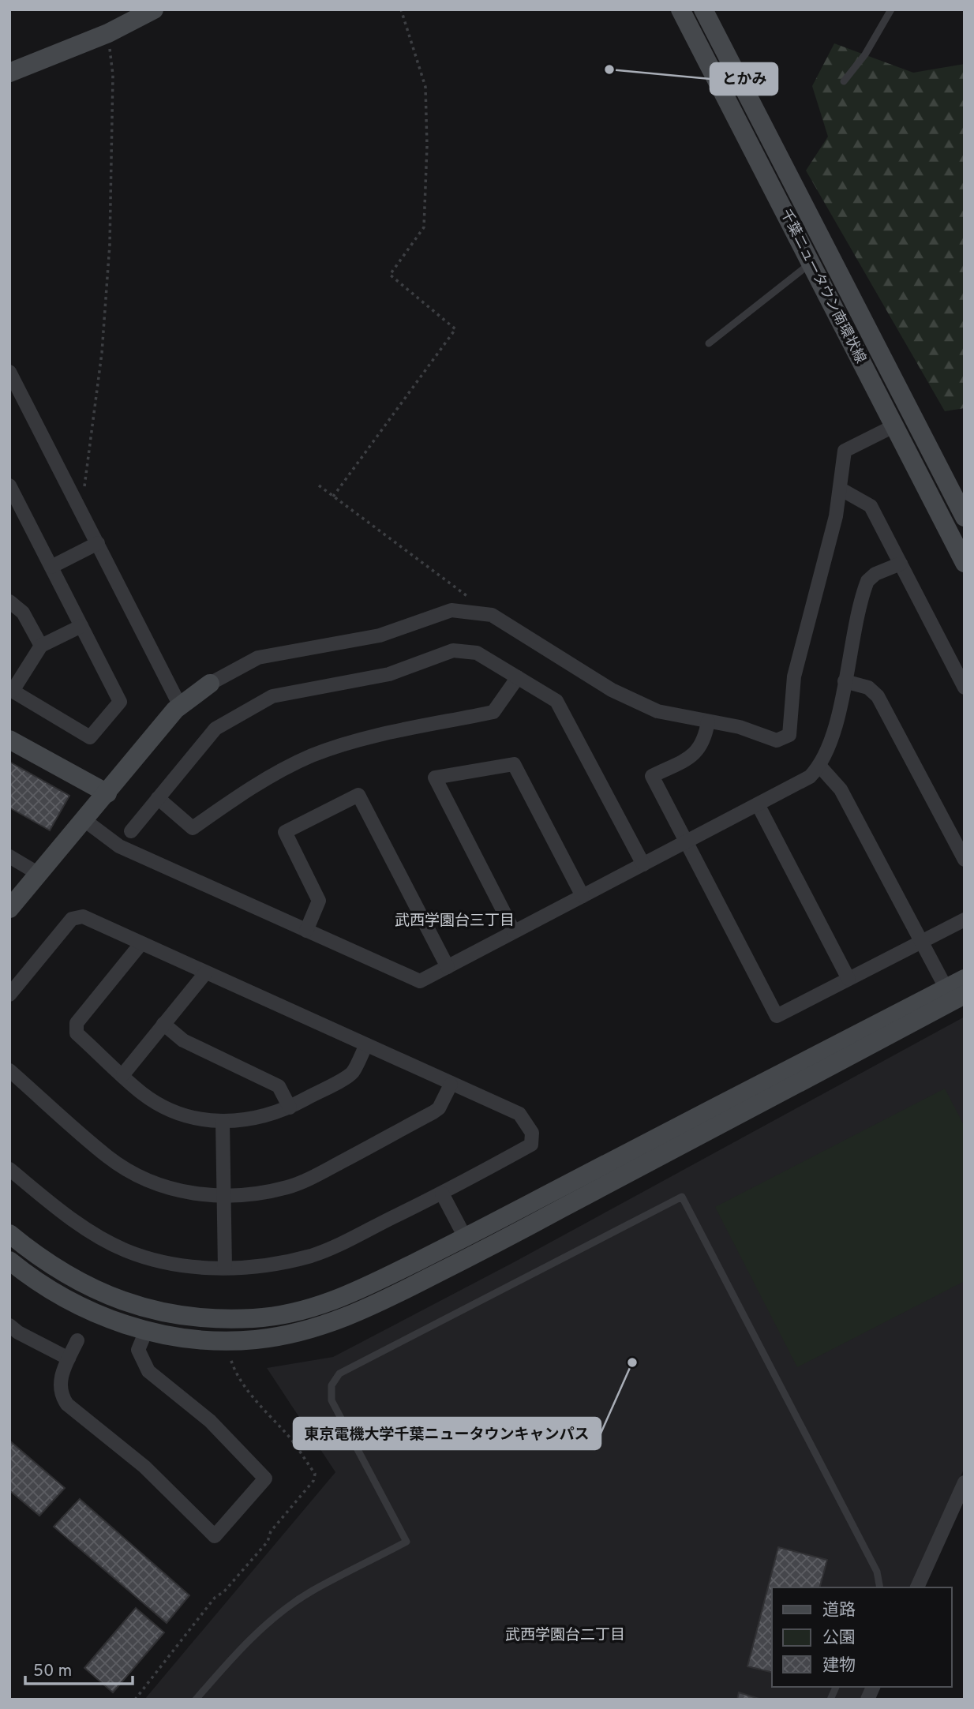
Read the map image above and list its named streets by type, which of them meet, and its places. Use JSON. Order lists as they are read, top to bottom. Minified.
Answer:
{"streets":{"street":["千葉ニュータウン南環状線"]},"districts":["武西学園台三丁目","武西学園台二丁目"],"places":["とかみ","東京電機大学千葉ニュータウンキャンパス"],"legend":["道路","公園","建物"],"scale_bar":"50 m"}
